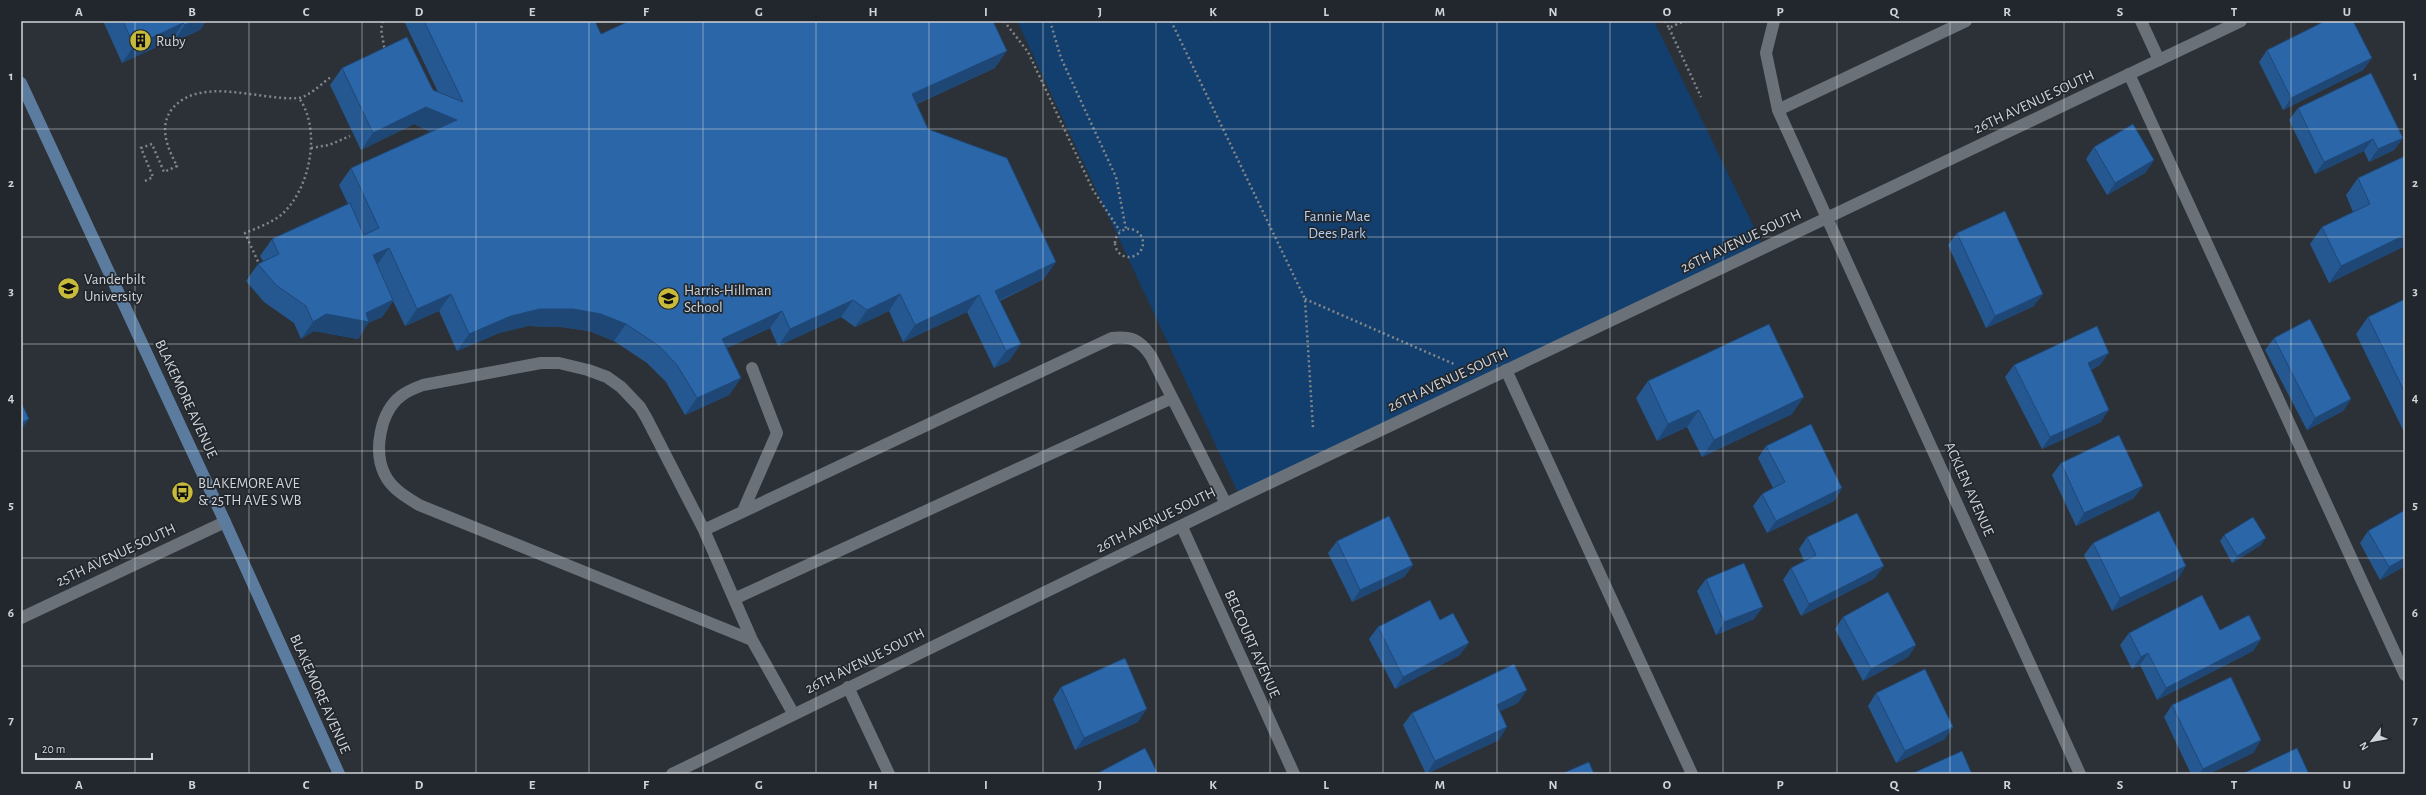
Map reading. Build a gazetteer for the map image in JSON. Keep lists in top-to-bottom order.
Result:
{
  "streets": {
    "main road": ["BLAKEMORE AVENUE"],
    "street": [
      "26TH AVENUE SOUTH",
      "ACKLEN AVENUE",
      "25TH AVENUE SOUTH",
      "BELCOURT AVENUE"
    ]
  },
  "crossings": [
    ["26TH AVENUE SOUTH", "ACKLEN AVENUE"],
    ["26TH AVENUE SOUTH", "BELCOURT AVENUE"],
    ["BLAKEMORE AVENUE", "25TH AVENUE SOUTH"]
  ],
  "parks": ["Fannie Mae Dees Park"],
  "places": {
    "building": ["Ruby"],
    "school or university": ["Vanderbilt University", "Harris-Hillman School"],
    "bus stop": ["BLAKEMORE AVE & 25TH AVE S WB"]
  },
  "scale_bar": "20 m",
  "north": "bottom left",
  "grid": {
    "columns": [
      "A",
      "B",
      "C",
      "D",
      "E",
      "F",
      "G",
      "H",
      "I",
      "J",
      "K",
      "L",
      "M",
      "N",
      "O",
      "P",
      "Q",
      "R",
      "S",
      "T",
      "U"
    ],
    "rows": [
      "1",
      "2",
      "3",
      "4",
      "5",
      "6",
      "7"
    ]
  }
}
